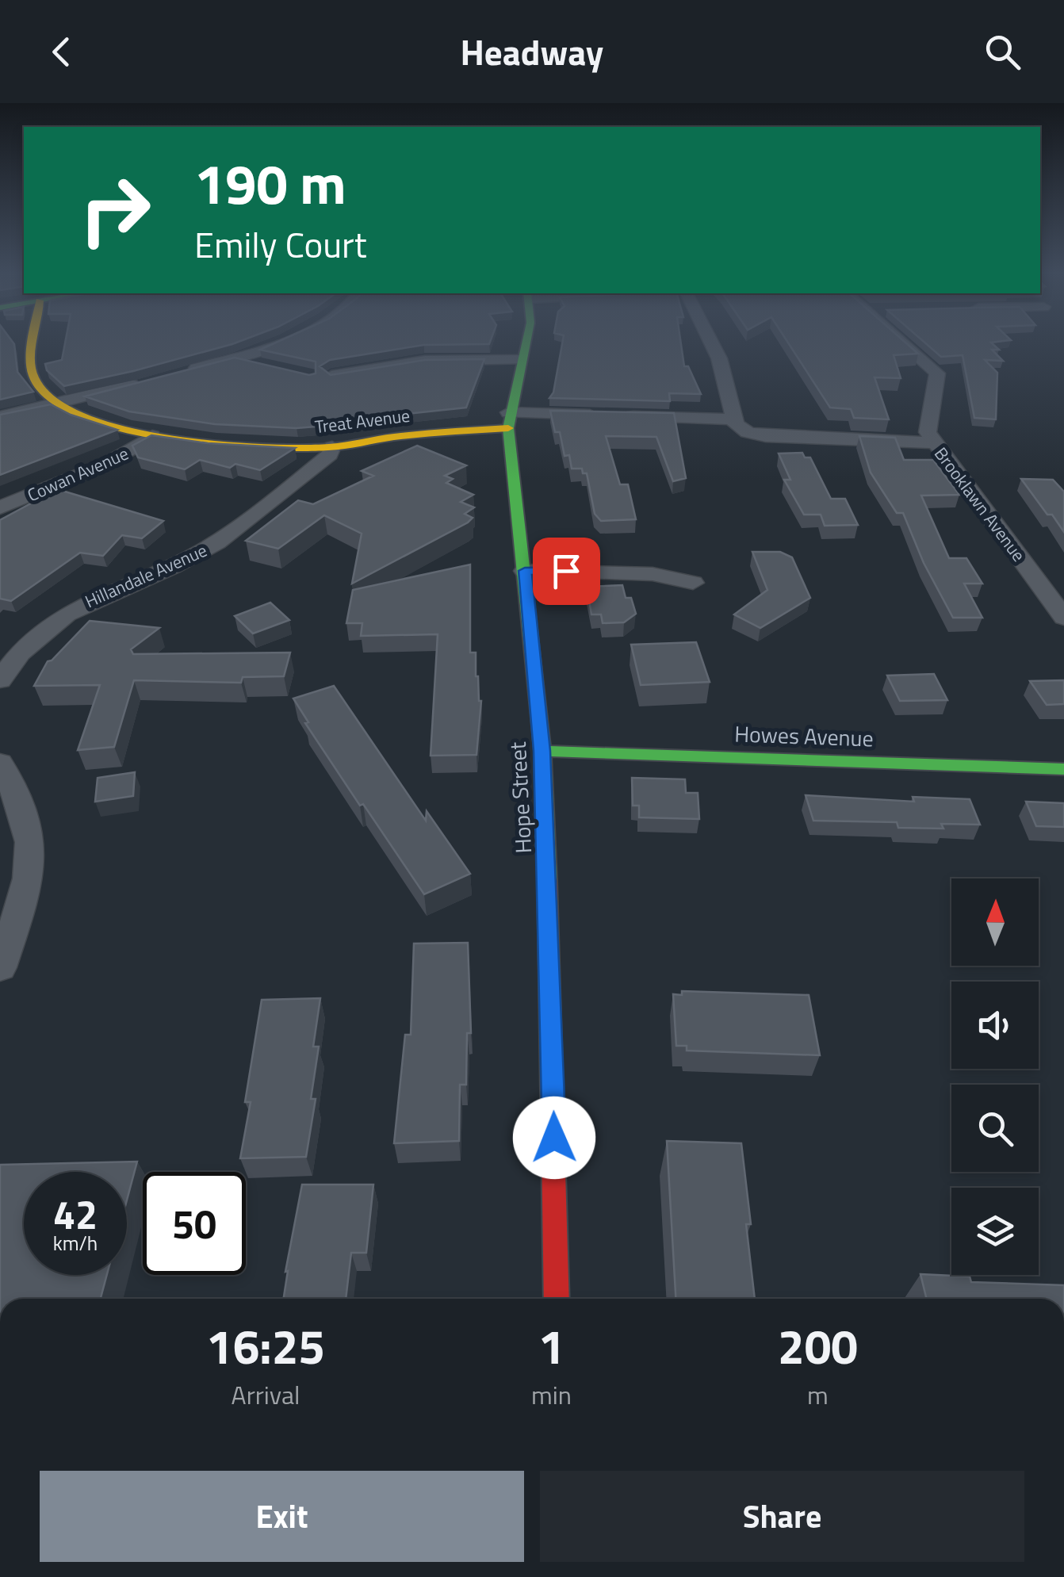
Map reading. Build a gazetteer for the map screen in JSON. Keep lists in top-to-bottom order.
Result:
{
  "streets": {
    "street": [
      "Treat Avenue",
      "Cowan Avenue",
      "Brooklawn Avenue",
      "Hillandale Avenue",
      "Howes Avenue",
      "Hope Street"
    ]
  },
  "crossings": [
    ["Treat Avenue", "Cowan Avenue"],
    ["Treat Avenue", "Hillandale Avenue"],
    ["Treat Avenue", "Hope Street"],
    ["Howes Avenue", "Hope Street"]
  ],
  "north": "top",
  "page": {
    "header": "Headway",
    "turn": ["190 m", "Emily Court"],
    "speed": "42 km/h",
    "limit": "50",
    "eta": [
      "16:25",
      "Arrival",
      "1",
      "min",
      "200",
      "m"
    ],
    "buttons": ["Exit", "Share"]
  }
}
